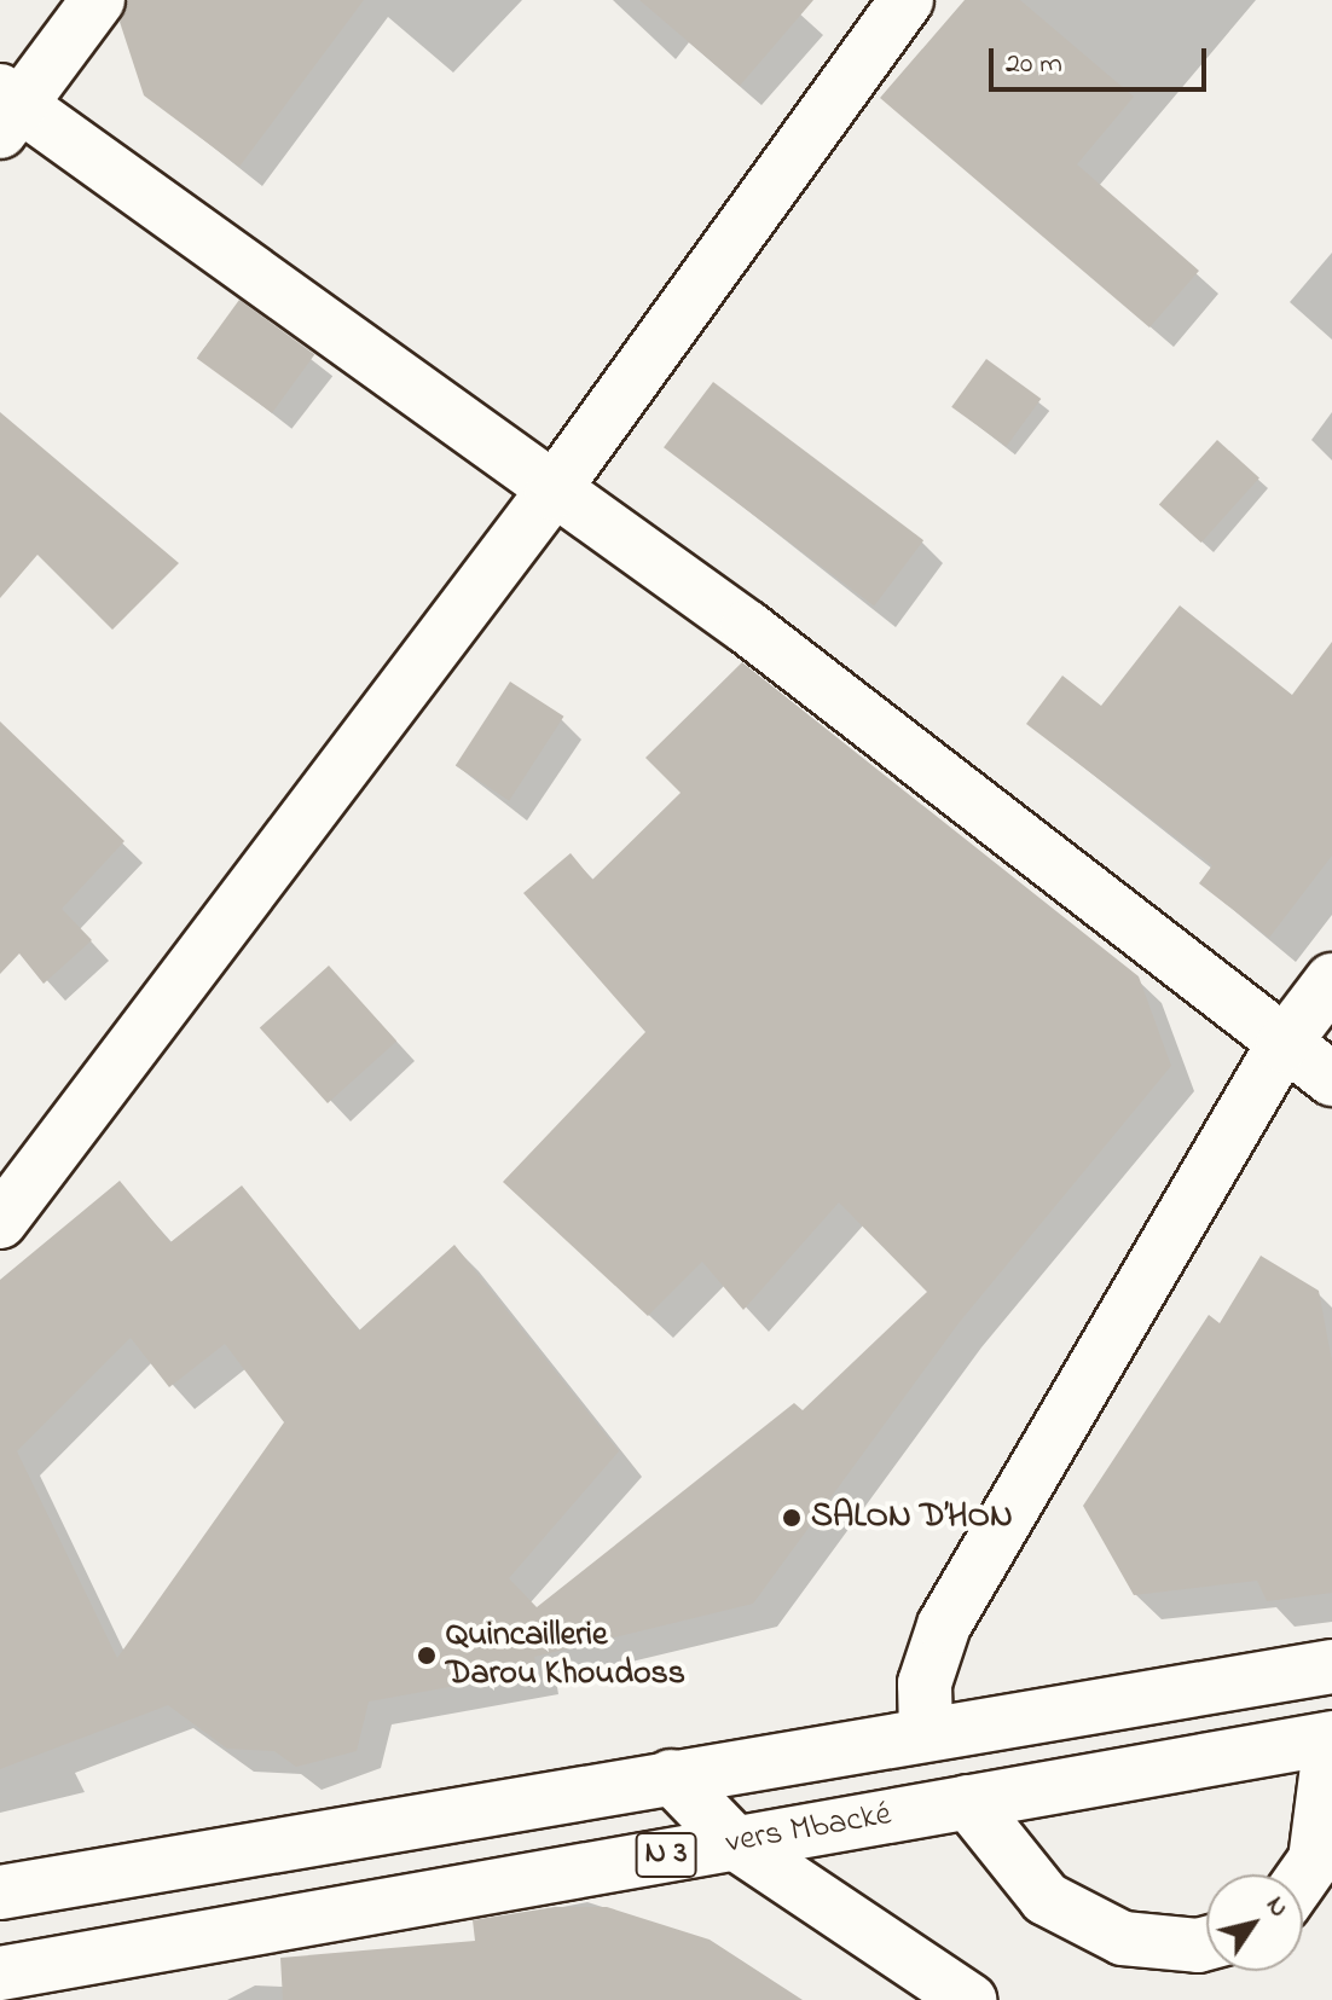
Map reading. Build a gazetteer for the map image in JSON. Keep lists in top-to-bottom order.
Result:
{
  "streets": {
    "street": ["vers Mbacké", "N 3"]
  },
  "places": ["SALON D’HON", "Quincaillerie Darou Khoudoss"],
  "scale_bar": "20 m",
  "north": "top right"
}
